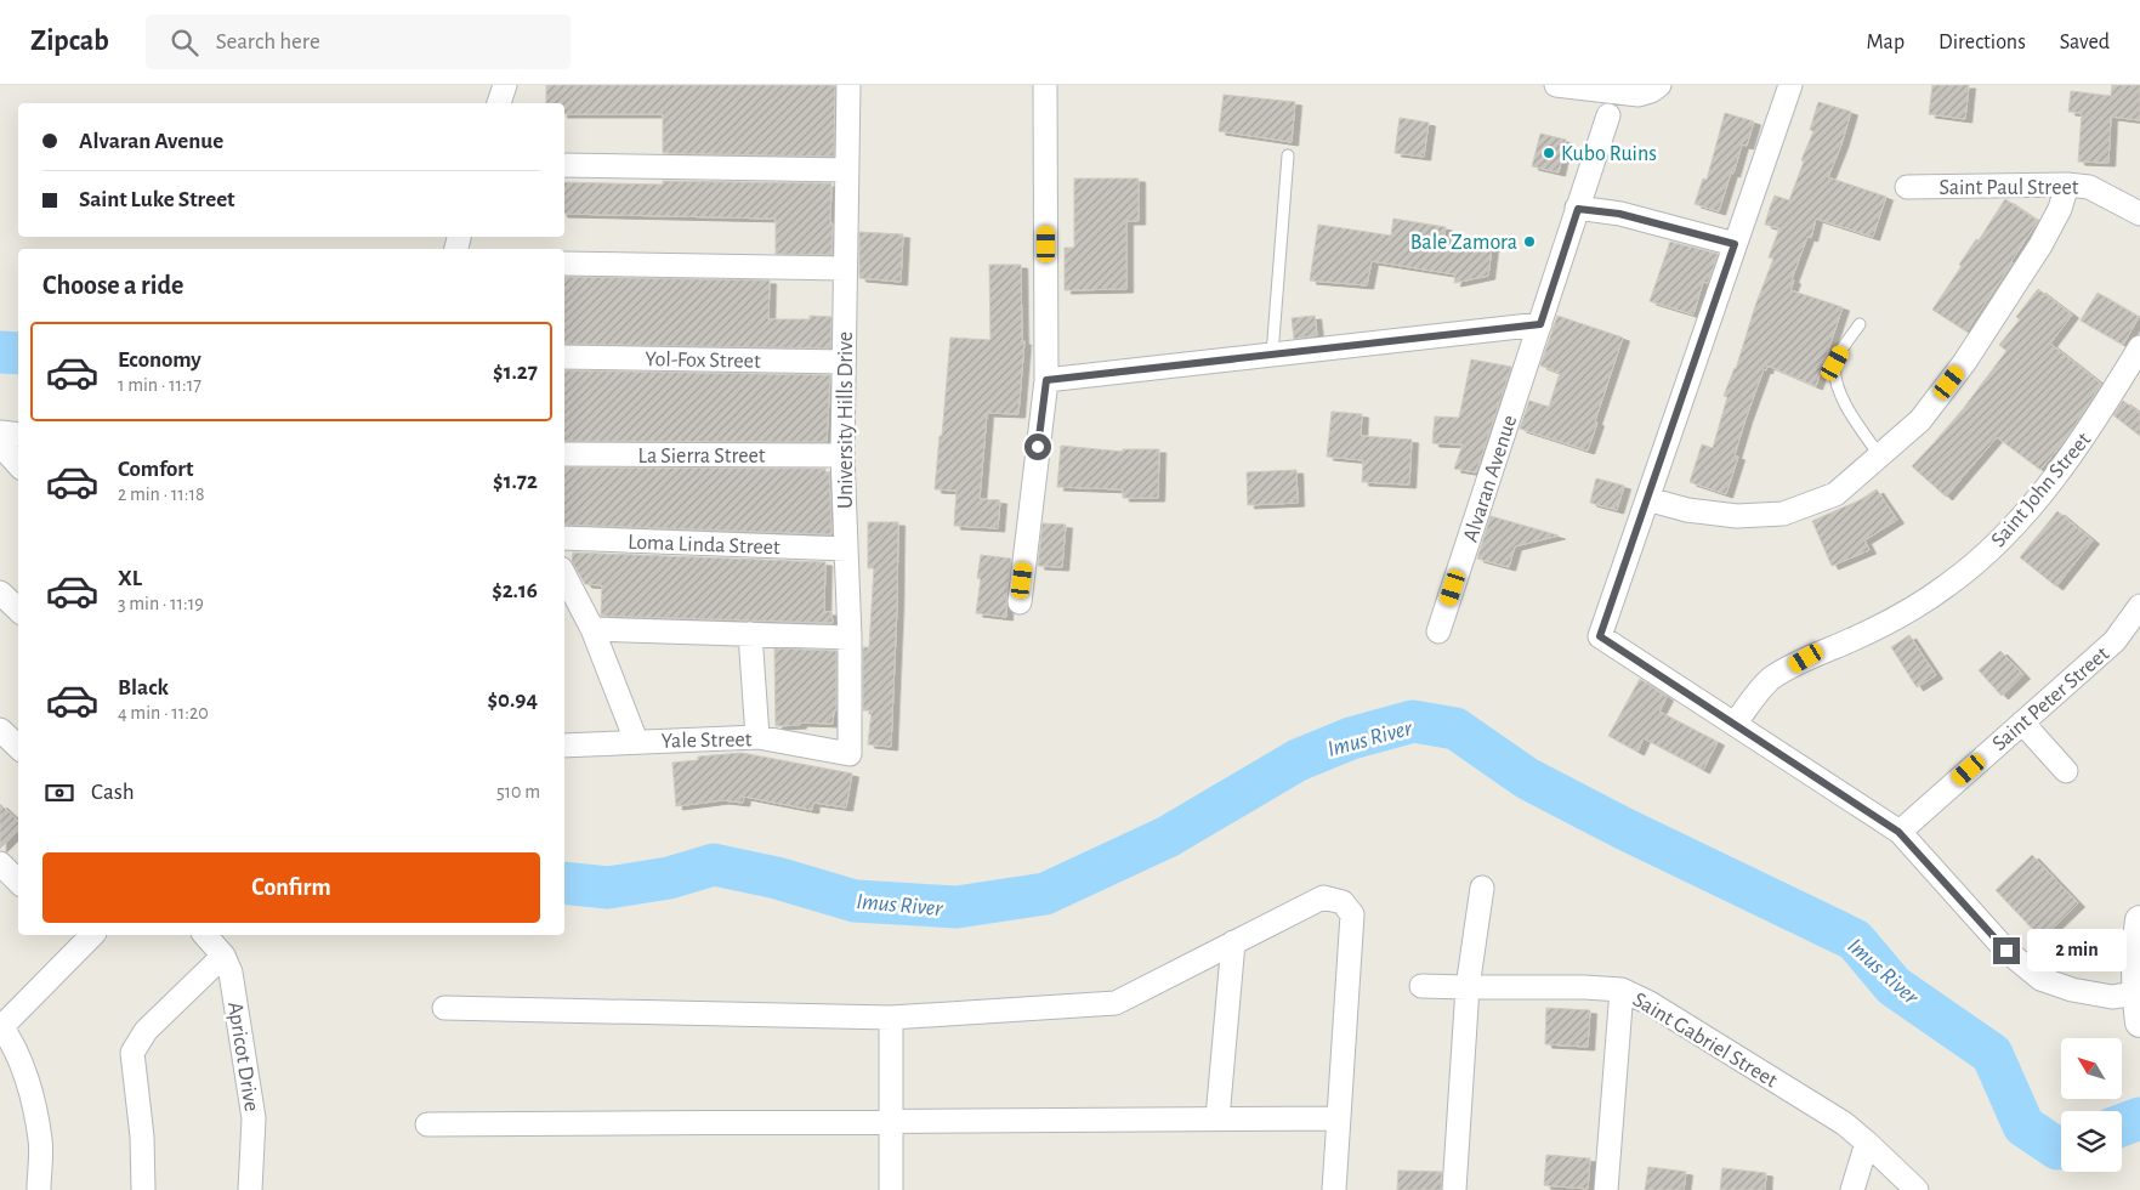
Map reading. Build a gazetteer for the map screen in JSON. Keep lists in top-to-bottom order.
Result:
{
  "streets": {
    "street": [
      "Saint Paul Street",
      "Yol-Fox Street",
      "University Hills Drive",
      "La Sierra Street",
      "Alvaran Avenue",
      "Saint John Street",
      "Loma Linda Street",
      "Saint Peter Street",
      "Yale Street",
      "Saint Gabriel Street",
      "Apricot Drive"
    ]
  },
  "crossings": [
    ["Yol-Fox Street", "University Hills Drive"],
    ["University Hills Drive", "La Sierra Street"],
    ["University Hills Drive", "Loma Linda Street"],
    ["University Hills Drive", "Yale Street"]
  ],
  "water": ["Imus River"],
  "places": ["Kubo Ruins", "Bale Zamora"],
  "north": "top left",
  "page": {
    "header": "Zipcab",
    "search": "Search here",
    "nav": ["Map", "Directions", "Saved"],
    "banner": ["Alvaran Avenue", "Saint Luke Street"],
    "heading": "Choose a ride",
    "list": [
      {
        "name": "Economy",
        "note": "1 min · 11:17",
        "value": "$1.27"
      },
      {
        "name": "Comfort",
        "note": "2 min · 11:18",
        "value": "$1.72"
      },
      {
        "name": "XL",
        "note": "3 min · 11:19",
        "value": "$2.16"
      },
      {
        "name": "Black",
        "note": "4 min · 11:20",
        "value": "$0.94"
      }
    ],
    "pay": ["Cash", "510 m"],
    "buttons": "Confirm",
    "bubble": "2 min"
  }
}
